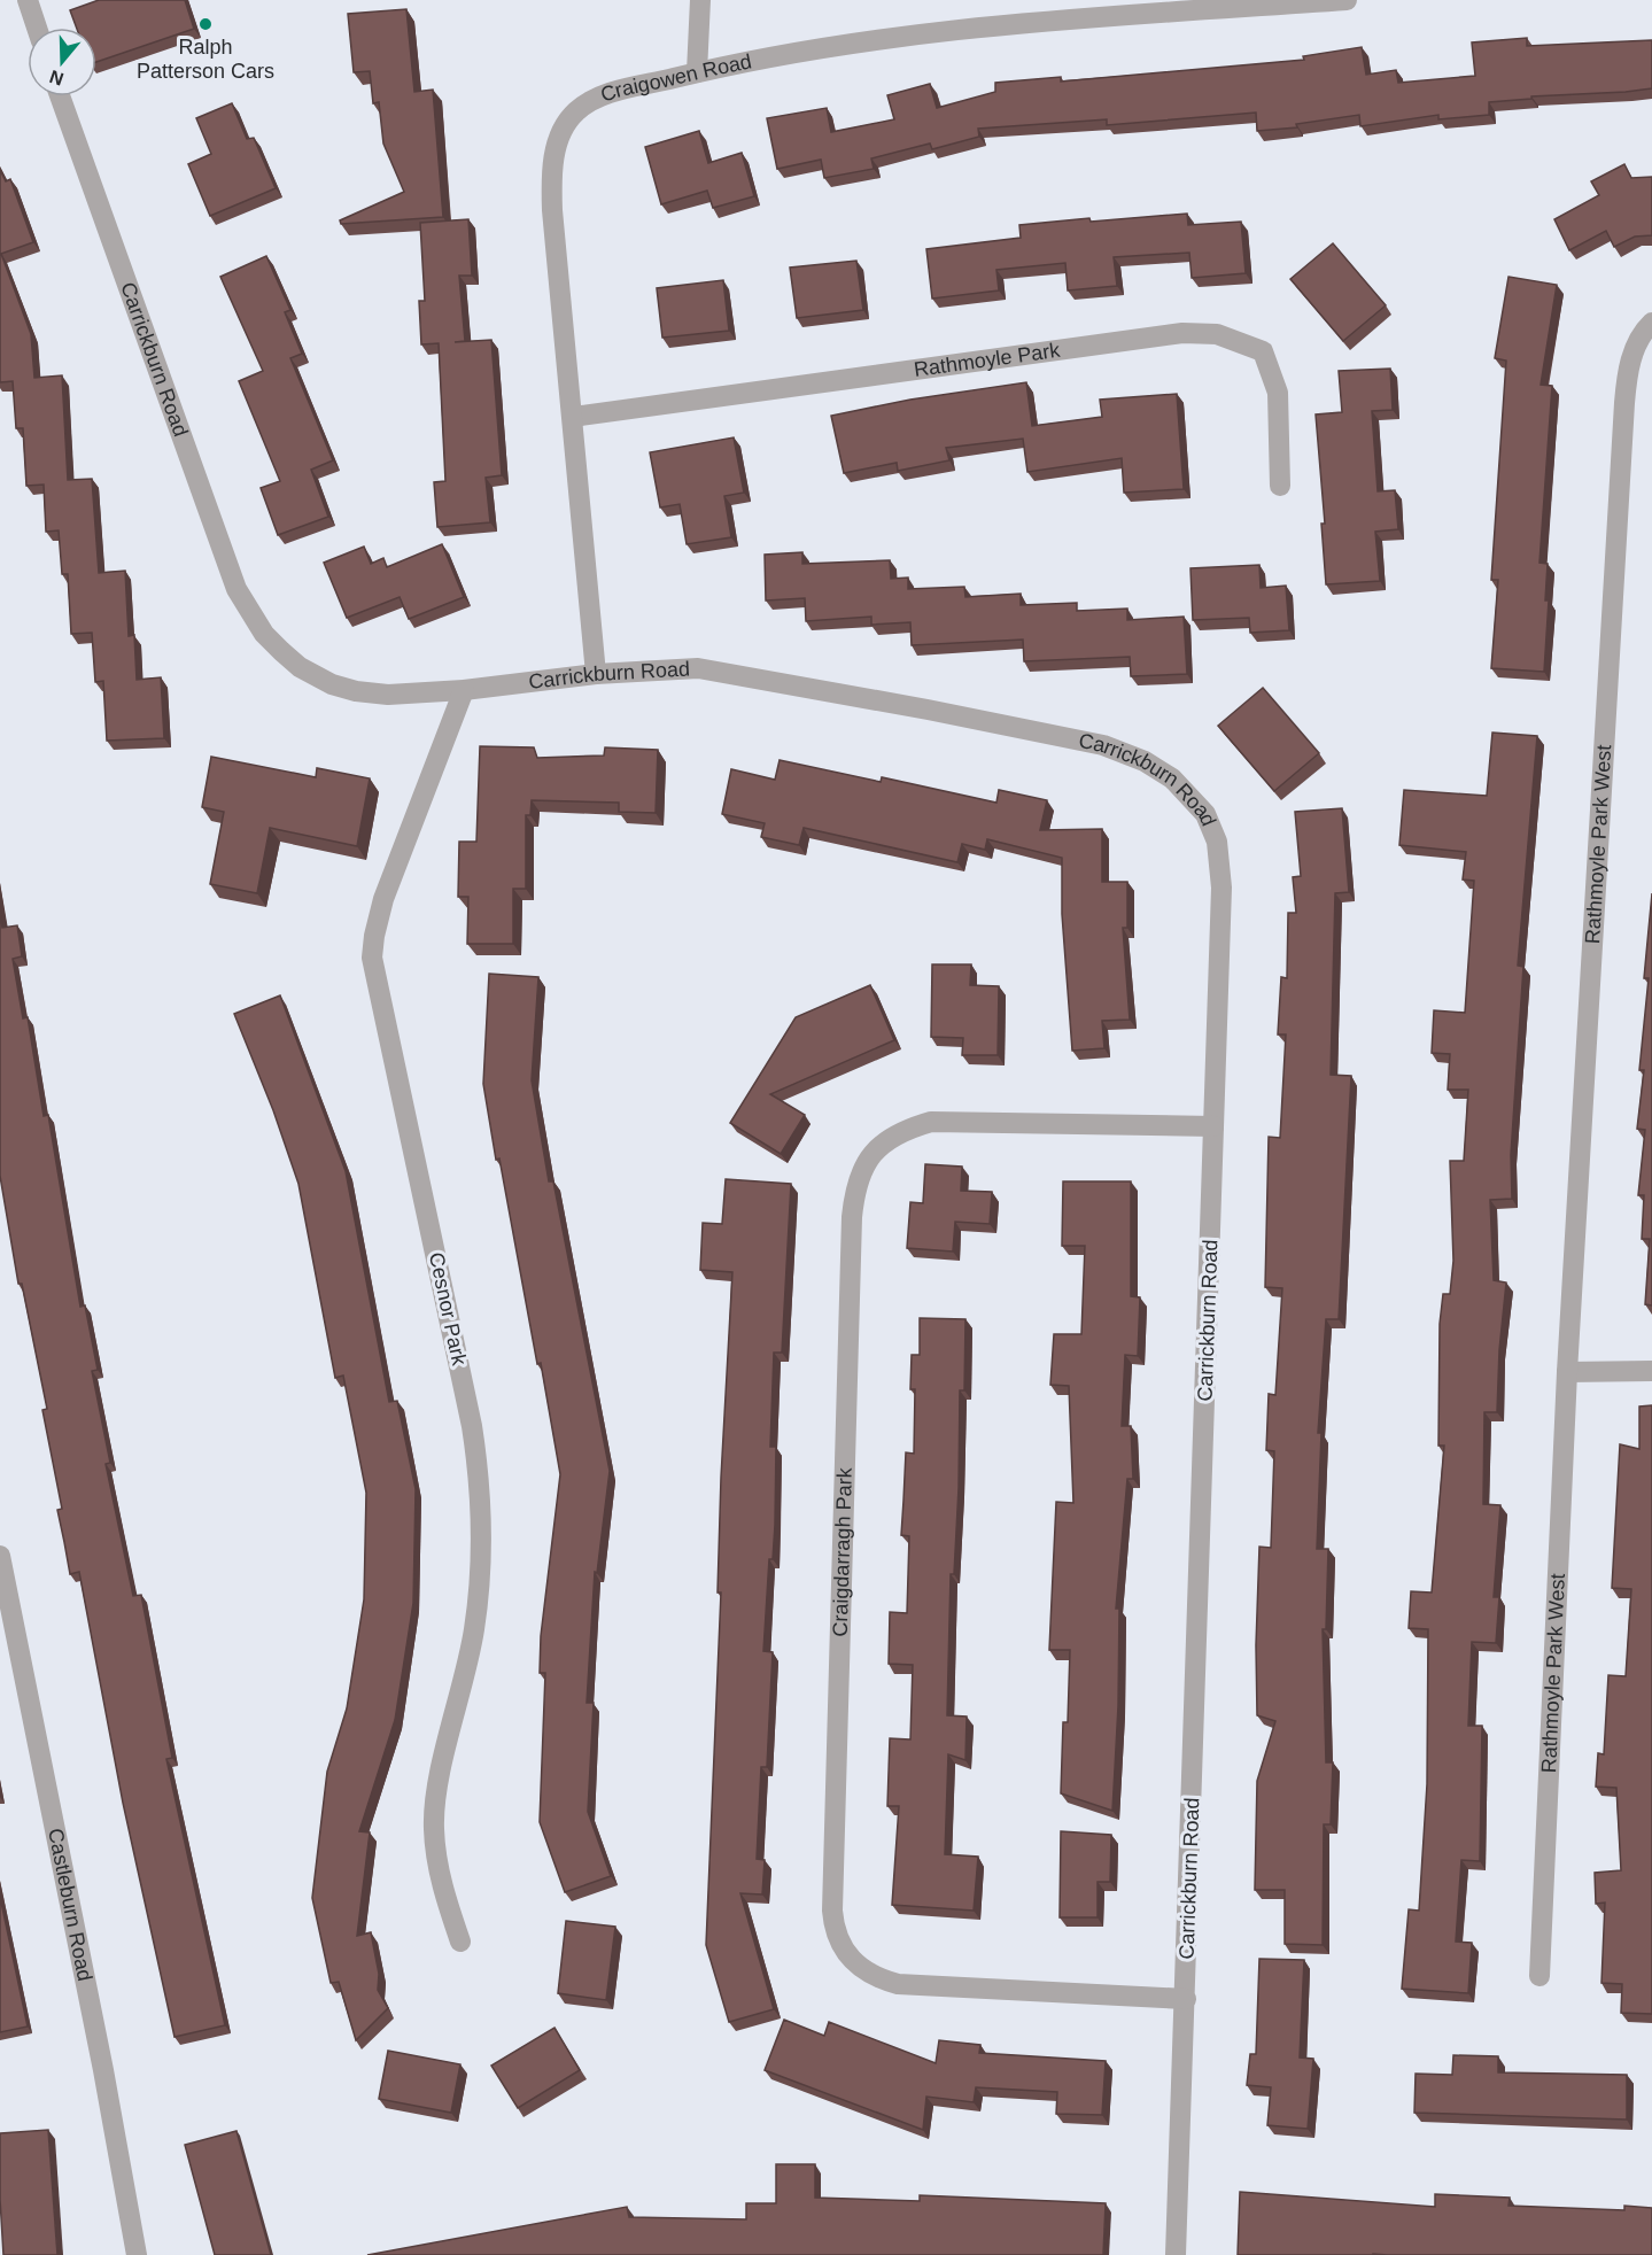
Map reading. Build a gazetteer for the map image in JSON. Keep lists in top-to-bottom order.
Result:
{
  "streets": {
    "street": [
      "Craigowen Road",
      "Carrickburn Road",
      "Rathmoyle Park",
      "Rathmoyle Park West",
      "Cesnor Park",
      "Craigdarragh Park",
      "Castleburn Road"
    ]
  },
  "crossings": [
    ["Craigowen Road", "Carrickburn Road"],
    ["Craigowen Road", "Rathmoyle Park"],
    ["Carrickburn Road", "Cesnor Park"],
    ["Carrickburn Road", "Craigdarragh Park"]
  ],
  "places": ["Ralph Patterson Cars"],
  "north": "bottom"
}
